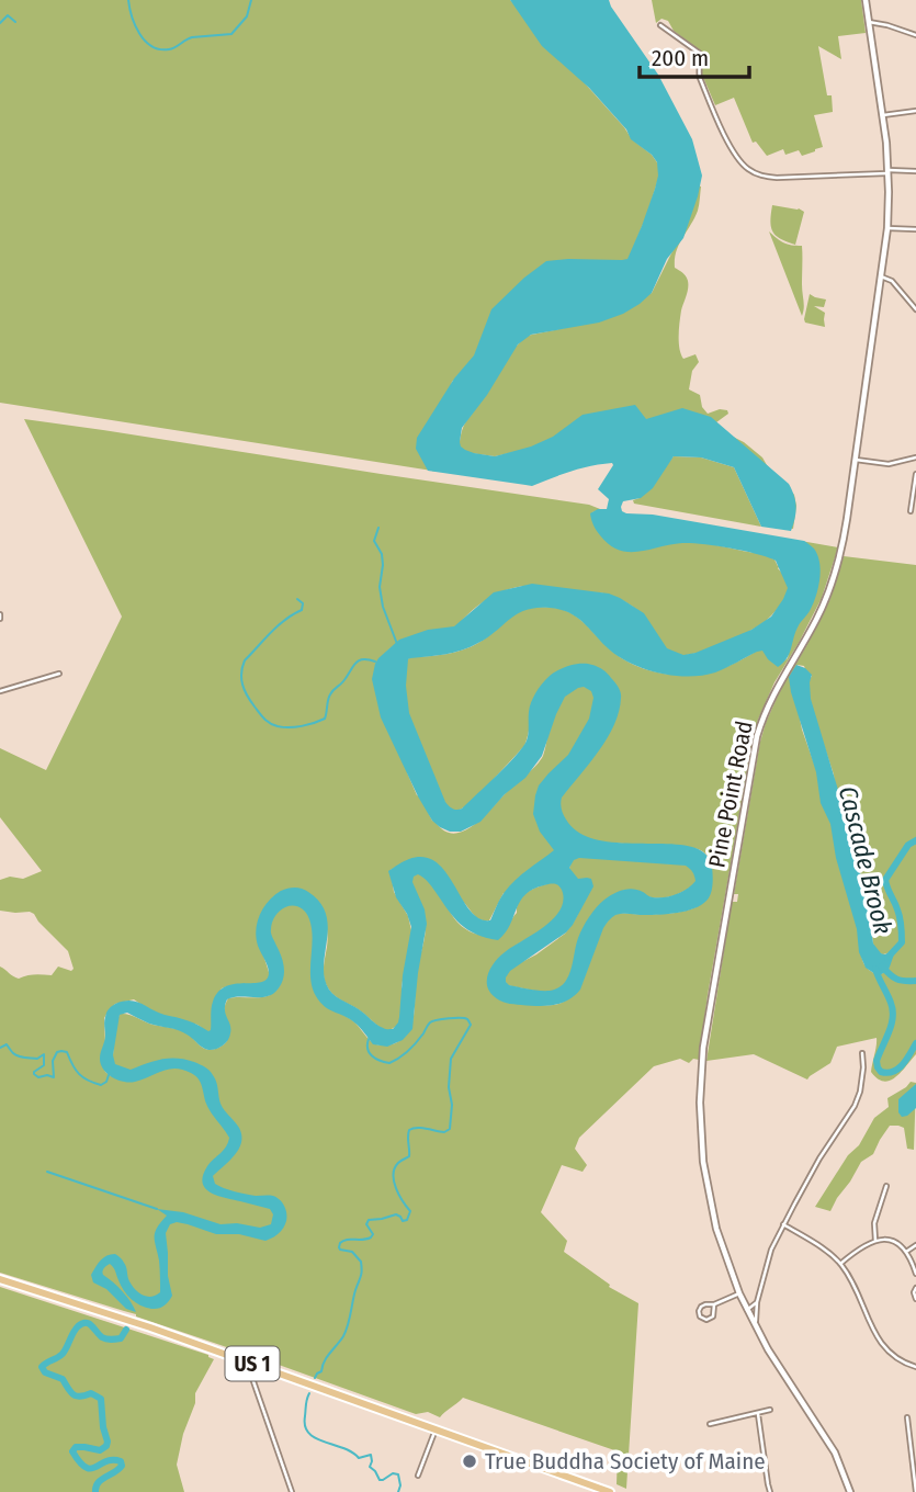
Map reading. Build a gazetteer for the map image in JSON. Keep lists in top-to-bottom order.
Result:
{
  "streets": {
    "main road": ["Pine Point Road", "US 1"]
  },
  "water": ["Cascade Brook"],
  "places": ["True Buddha Society of Maine"],
  "scale_bar": "200 m"
}
